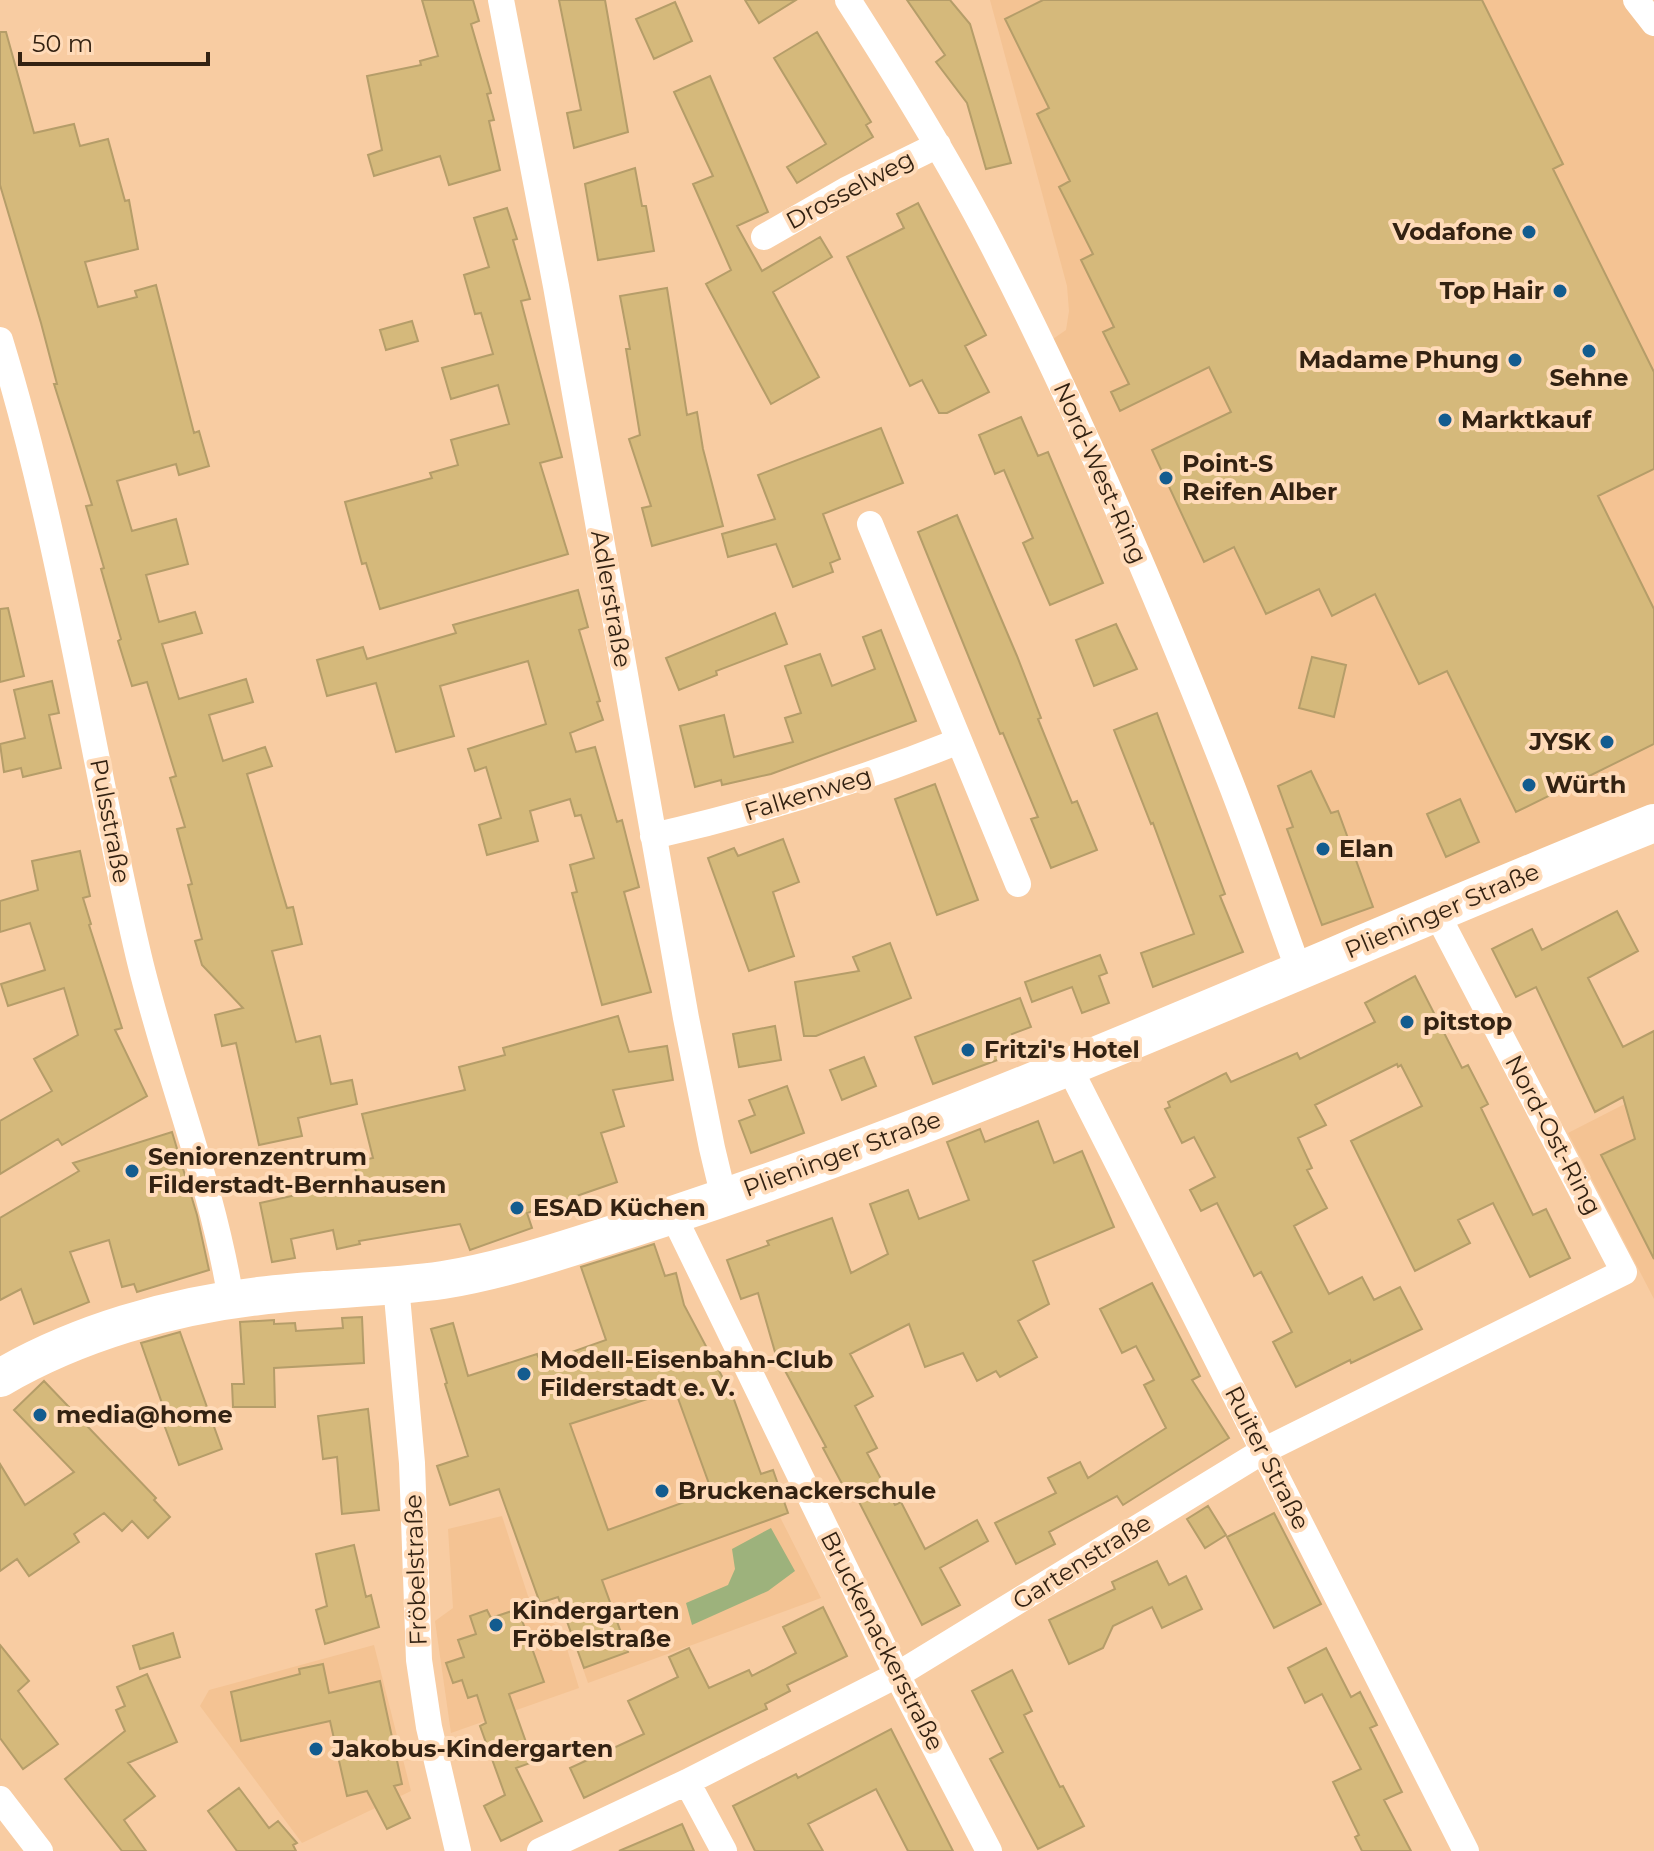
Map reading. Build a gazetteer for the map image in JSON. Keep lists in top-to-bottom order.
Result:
{
  "streets": {
    "main road": ["Plieninger Straße"],
    "street": [
      "Drosselweg",
      "Nord-West-Ring",
      "Adlerstraße",
      "Falkenweg",
      "Pulsstraße",
      "Nord-Ost-Ring",
      "Ruiter Straße",
      "Gartenstraße",
      "Fröbelstraße",
      "Bruckenackerstraße"
    ]
  },
  "crossings": [
    ["Drosselweg", "Nord-West-Ring"],
    ["Nord-West-Ring", "Plieninger Straße"],
    ["Adlerstraße", "Falkenweg"],
    ["Adlerstraße", "Plieninger Straße"],
    ["Pulsstraße", "Plieninger Straße"],
    ["Plieninger Straße", "Nord-Ost-Ring"],
    ["Plieninger Straße", "Ruiter Straße"],
    ["Plieninger Straße", "Fröbelstraße"],
    ["Plieninger Straße", "Bruckenackerstraße"],
    ["Nord-Ost-Ring", "Gartenstraße"],
    ["Ruiter Straße", "Gartenstraße"],
    ["Gartenstraße", "Bruckenackerstraße"]
  ],
  "places": [
    "Vodafone",
    "Top Hair",
    "Sehne",
    "Madame Phung",
    "Marktkauf",
    "Point-S Reifen Alber",
    "JYSK",
    "Würth",
    "Elan",
    "pitstop",
    "Fritzi's Hotel",
    "Seniorenzentrum Filderstadt-Bernhausen",
    "ESAD Küchen",
    "Modell-Eisenbahn-Club Filderstadt e. V.",
    "media@home",
    "Bruckenackerschule",
    "Kindergarten Fröbelstraße",
    "Jakobus-Kindergarten"
  ],
  "scale_bar": "50 m"
}
